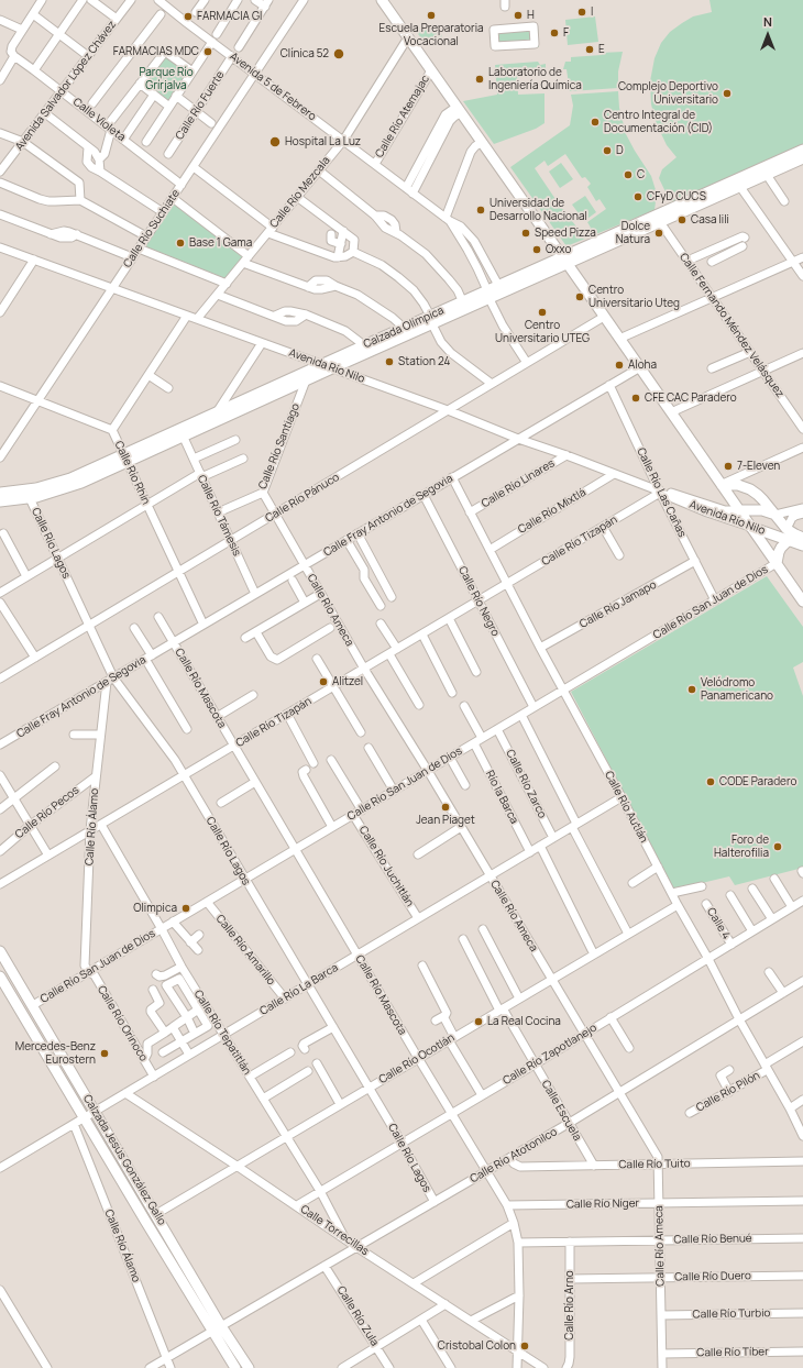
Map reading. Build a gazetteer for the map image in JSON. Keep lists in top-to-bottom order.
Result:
{
  "streets": {
    "main road": ["Calzada Olímpica", "Avenida Río Nilo", "Calzada Jesús González Gallo"],
    "street": [
      "Avenida Salvador López Chávez",
      "Avenida 5 de Febrero",
      "Calle Río Fuerte",
      "Calle Río Atemajac",
      "Calle Violeta",
      "Calle Río Mezcala",
      "Calle Río Suchiate",
      "Calle Fernando Méndez Velásquez",
      "Calle Río Santiago",
      "Calle Río Rhin",
      "Calle Río Linares",
      "Calle Río Las Cañas",
      "Calle Río Pánuco",
      "Calle Río Mixtlá",
      "Calle Río Támesis",
      "Calle Fray Antonio de Segovia",
      "Calle Río Tizapán",
      "Calle Río Lagos",
      "Calle Río Negro",
      "Calle Río San Juan de Dios",
      "Calle Río Jamapo",
      "Calle Río Ameca",
      "Calle Río Mascota",
      "Calle Río Zarco",
      "Río la Barca",
      "Calle Río Autlán",
      "Calle Río Pecos",
      "Calle Río Álamo",
      "Calle Río Juchitlán",
      "Calle 4",
      "Calle Río Amarillo",
      "Calle Río La Barca",
      "Calle Río Orinoco",
      "Calle Río Tepatitlán",
      "Calle Río Zapotlanejo",
      "Calle Río Ocotlán",
      "Calle Río Pilón",
      "Calle Escuela",
      "Calle Río Atotonilco",
      "Calle Río Tuito",
      "Calle Río Níger",
      "Calle Torrecillas",
      "Calle Río Benué",
      "Calle Río Duero",
      "Calle Río Arno",
      "Calle Río Turbio",
      "Calle Río Zula",
      "Calle Río Tíber"
    ]
  },
  "crossings": [
    ["Avenida Salvador López Chávez", "Calle Violeta"],
    ["Avenida 5 de Febrero", "Calle Río Fuerte"],
    ["Avenida 5 de Febrero", "Calle Río Atemajac"],
    ["Avenida 5 de Febrero", "Calle Río Mezcala"],
    ["Avenida 5 de Febrero", "Calle Río Suchiate"],
    ["Avenida 5 de Febrero", "Calzada Olímpica"],
    ["Avenida 5 de Febrero", "Calle Río Pánuco"],
    ["Calle Violeta", "Calle Río Suchiate"],
    ["Calle Río Mezcala", "Avenida Río Nilo"],
    ["Calle Río Suchiate", "Avenida Río Nilo"],
    ["Calle Río Suchiate", "Calle Río Rhin"],
    ["Calle Fernando Méndez Velásquez", "Calzada Olímpica"],
    ["Calzada Olímpica", "Avenida Río Nilo"],
    ["Calzada Olímpica", "Calle Río Santiago"],
    ["Calzada Olímpica", "Calle Río Rhin"],
    ["Calzada Olímpica", "Calle Río Támesis"],
    ["Calzada Olímpica", "Calle Río Lagos"],
    ["Avenida Río Nilo", "Calle Río Linares"],
    ["Avenida Río Nilo", "Calle Río Las Cañas"],
    ["Avenida Río Nilo", "Calle Río Pánuco"],
    ["Avenida Río Nilo", "Calle Río Mixtlá"],
    ["Avenida Río Nilo", "Calle Fray Antonio de Segovia"],
    ["Avenida Río Nilo", "Calle Río Tizapán"],
    ["Calle Río Santiago", "Calle Río Támesis"],
    ["Calle Río Santiago", "Calle Río Ameca"],
    ["Calle Río Rhin", "Calle Río Pánuco"],
    ["Calle Río Rhin", "Calle Fray Antonio de Segovia"],
    ["Calle Río Linares", "Calle Río Autlán"],
    ["Calle Río Las Cañas", "Calle Fray Antonio de Segovia"],
    ["Calle Río Las Cañas", "Calle Río Tizapán"],
    ["Calle Río Las Cañas", "Calle Río San Juan de Dios"],
    ["Calle Río Las Cañas", "Calle Río Jamapo"],
    ["Calle Río Pánuco", "Calle Río Támesis"],
    ["Calle Río Pánuco", "Calle Río Lagos"],
    ["Calle Río Pánuco", "Calle Río Ameca"],
    ["Calle Río Mixtlá", "Calle Río Autlán"],
    ["Calle Río Támesis", "Calle Fray Antonio de Segovia"],
    ["Calle Fray Antonio de Segovia", "Calle Río Lagos"],
    ["Calle Fray Antonio de Segovia", "Calle Río Negro"],
    ["Calle Fray Antonio de Segovia", "Calle Río Ameca"],
    ["Calle Fray Antonio de Segovia", "Calle Río Mascota"],
    ["Calle Fray Antonio de Segovia", "Calle Río Autlán"],
    ["Calle Fray Antonio de Segovia", "Calle Río Álamo"],
    ["Calle Río Tizapán", "Calle Río Lagos"],
    ["Calle Río Tizapán", "Calle Río Negro"],
    ["Calle Río Tizapán", "Calle Río Ameca"],
    ["Calle Río Tizapán", "Calle Río Mascota"],
    ["Calle Río Tizapán", "Calle Río Autlán"],
    ["Calle Río Tizapán", "Calle Río Álamo"],
    ["Calle Río Tizapán", "Calle Río Tepatitlán"],
    ["Calle Río Lagos", "Calle Río San Juan de Dios"],
    ["Calle Río Lagos", "Calle Río Álamo"],
    ["Calle Río Lagos", "Calle Río La Barca"],
    ["Calle Río Lagos", "Calle Río Zapotlanejo"],
    ["Calle Río Lagos", "Calle Río Ocotlán"],
    ["Calle Río Lagos", "Calle Río Atotonilco"],
    ["Calle Río Negro", "Calle Río San Juan de Dios"],
    ["Calle Río San Juan de Dios", "Calle Río Ameca"],
    ["Calle Río San Juan de Dios", "Calle Río Mascota"],
    ["Calle Río San Juan de Dios", "Calle Río Zarco"],
    ["Calle Río San Juan de Dios", "Río la Barca"],
    ["Calle Río San Juan de Dios", "Calle Río Autlán"],
    ["Calle Río San Juan de Dios", "Calle Río Álamo"],
    ["Calle Río San Juan de Dios", "Calle Río Juchitlán"],
    ["Calle Río San Juan de Dios", "Calle Río Amarillo"],
    ["Calle Río San Juan de Dios", "Calle Río Orinoco"],
    ["Calle Río San Juan de Dios", "Calle Río Tepatitlán"],
    ["Calle Río San Juan de Dios", "Calzada Jesús González Gallo"],
    ["Calle Río Jamapo", "Calle Río Autlán"],
    ["Calle Río Ameca", "Calle Río La Barca"],
    ["Calle Río Ameca", "Calle Río Zapotlanejo"],
    ["Calle Río Ameca", "Calle Río Ocotlán"],
    ["Calle Río Ameca", "Calle Río Atotonilco"],
    ["Calle Río Ameca", "Calle Río Tuito"],
    ["Calle Río Ameca", "Calle Río Níger"],
    ["Calle Río Ameca", "Calle Río Benué"],
    ["Calle Río Ameca", "Calle Río Duero"],
    ["Calle Río Ameca", "Calle Río Turbio"],
    ["Calle Río Ameca", "Calle Río Tíber"],
    ["Calle Río Mascota", "Calle Río La Barca"],
    ["Calle Río Mascota", "Calle Río Zapotlanejo"],
    ["Calle Río Mascota", "Calle Río Ocotlán"],
    ["Calle Río Mascota", "Calle Río Atotonilco"],
    ["Calle Río Mascota", "Calle Río Níger"],
    ["Calle Río Mascota", "Calle Torrecillas"],
    ["Calle Río Mascota", "Calle Río Benué"],
    ["Calle Río Zarco", "Calle Río La Barca"],
    ["Río la Barca", "Calle Río La Barca"],
    ["Calle Río Autlán", "Calle Río La Barca"],
    ["Calle Río Autlán", "Calle Río Zapotlanejo"],
    ["Calle Río Autlán", "Calle Río Ocotlán"],
    ["Calle Río Autlán", "Calle Río Pilón"],
    ["Calle Río Autlán", "Calle Río Atotonilco"],
    ["Calle Río Pecos", "Calle Río Álamo"],
    ["Calle Río Álamo", "Calle Río La Barca"],
    ["Calle Río Álamo", "Calle Río Orinoco"],
    ["Calle Río Álamo", "Calle Río Atotonilco"],
    ["Calle Río Juchitlán", "Calle Río La Barca"],
    ["Calle 4", "Calle Río Zapotlanejo"],
    ["Calle Río Amarillo", "Calle Río La Barca"],
    ["Calle Río La Barca", "Calle Río Orinoco"],
    ["Calle Río La Barca", "Calle Río Tepatitlán"],
    ["Calle Río La Barca", "Calzada Jesús González Gallo"],
    ["Calle Río La Barca", "Calle Torrecillas"],
    ["Calle Río Tepatitlán", "Calle Río Zapotlanejo"],
    ["Calle Río Tepatitlán", "Calle Río Ocotlán"],
    ["Calle Río Tepatitlán", "Calle Torrecillas"],
    ["Calle Río Zapotlanejo", "Calle Escuela"],
    ["Calle Río Zapotlanejo", "Calle Torrecillas"],
    ["Calle Río Ocotlán", "Calle Escuela"],
    ["Calle Río Ocotlán", "Calzada Jesús González Gallo"],
    ["Calle Río Ocotlán", "Calle Torrecillas"],
    ["Calle Escuela", "Calle Río Atotonilco"],
    ["Calle Escuela", "Calle Río Tuito"],
    ["Calle Río Atotonilco", "Calzada Jesús González Gallo"],
    ["Calle Río Atotonilco", "Calle Río Tuito"],
    ["Calle Río Atotonilco", "Calle Torrecillas"],
    ["Calle Río Atotonilco", "Calle Río Zula"],
    ["Calle Río Benué", "Calle Río Arno"],
    ["Calle Río Duero", "Calle Río Arno"]
  ],
  "parks": ["Parque Río Grírjalva"],
  "places": [
    "I",
    "Escuela Preparatoria Vocacional",
    "H",
    "FARMACIA GI",
    "F",
    "E",
    "FARMACIAS MDC",
    "Clínica 52",
    "Laboratorio de Ingeniería Química",
    "Complejo Deportivo Universitario",
    "Centro Integral de Documentación (CID)",
    "Hospital La Luz",
    "D",
    "C",
    "CFyD CUCS",
    "Universidad de Desarrollo Nacional",
    "Casa lili",
    "Speed Pizza",
    "Dolce Natura",
    "Base 1 Gama",
    "Oxxo",
    "Centro Universitario Uteg",
    "Centro Universitario UTEG",
    "Station 24",
    "Aloha",
    "CFE CAC Paradero",
    "7-Eleven",
    "Alitzel",
    "Velódromo Panamericano",
    "CODE Paradero",
    "Jean Piaget",
    "Foro de Halterofilia",
    "Olimpica",
    "La Real Cocina",
    "Mercedes-Benz Eurostern",
    "Cristobal Colon"
  ],
  "north": "top"
}
